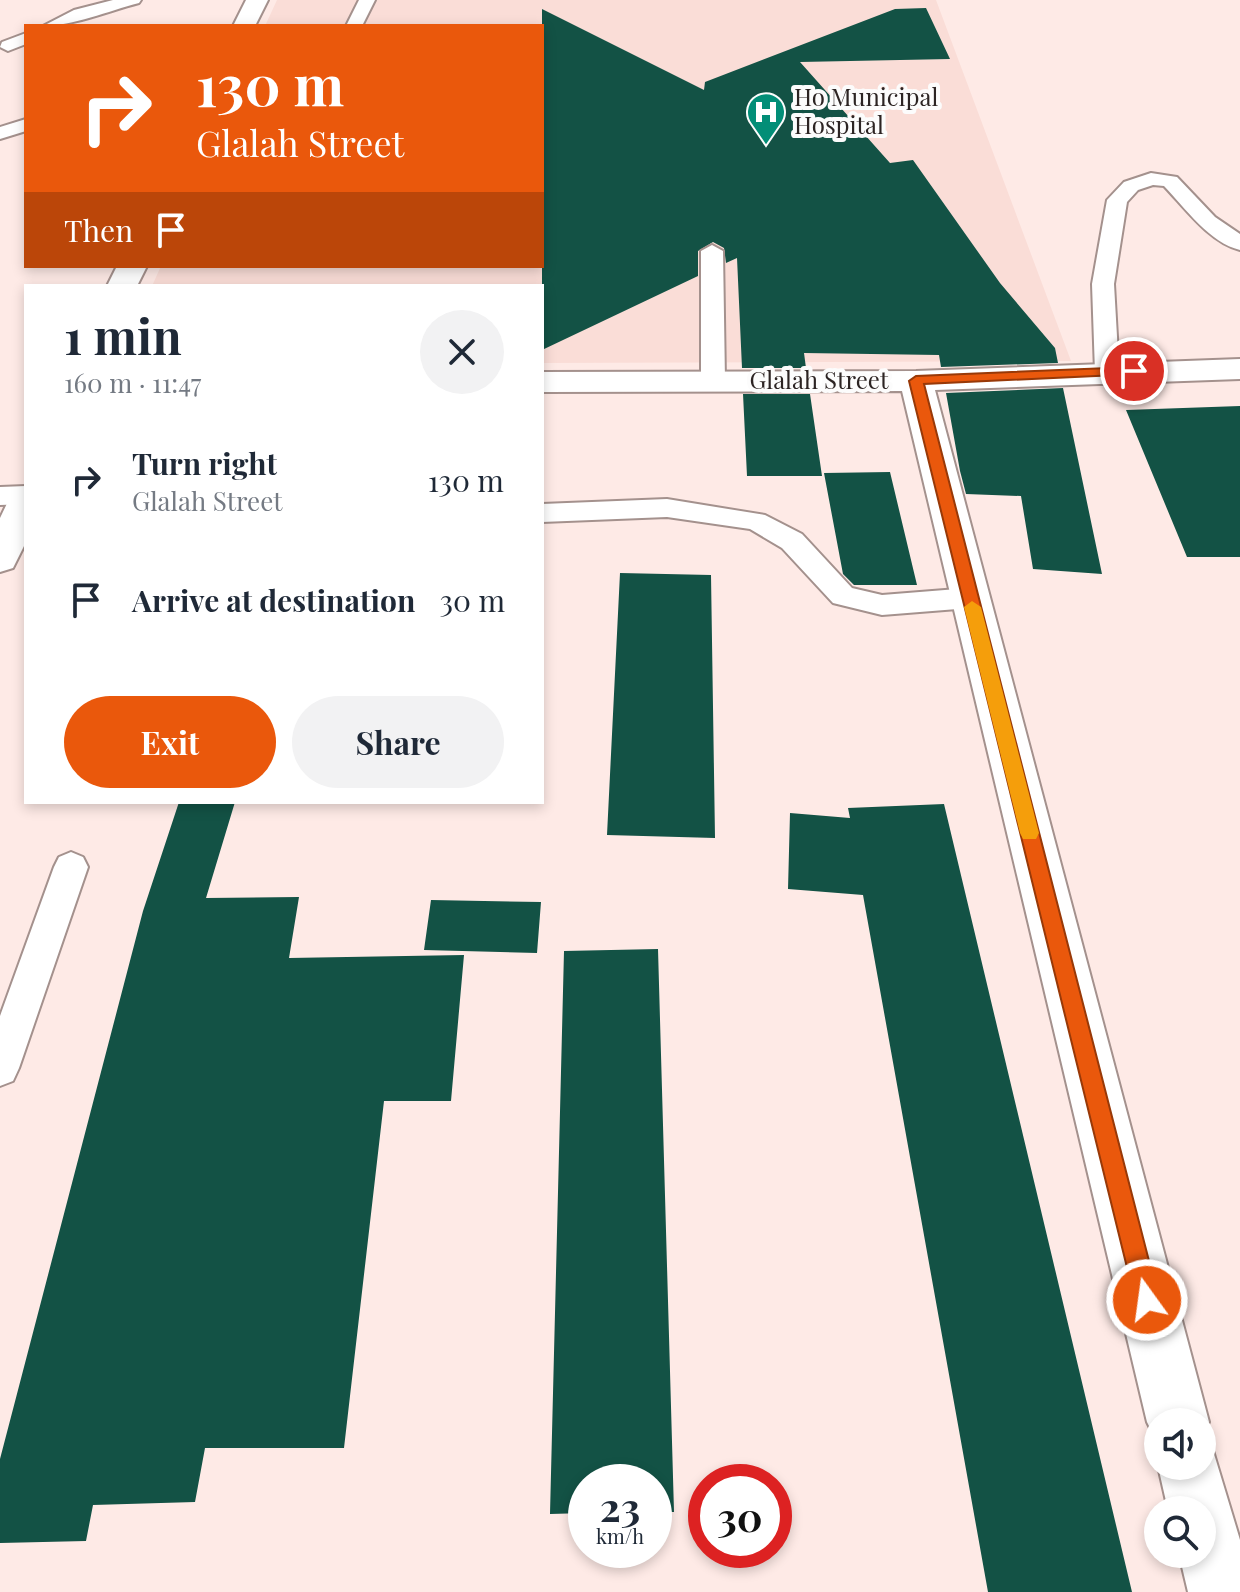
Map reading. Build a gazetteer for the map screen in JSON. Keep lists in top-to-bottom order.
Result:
{
  "streets": {
    "street": ["Glalah Street"]
  },
  "places": {
    "hospital": ["Ho Municipal Hospital"]
  },
  "page": {
    "turn": ["130 m", "Glalah Street"],
    "then": "Then",
    "heading": ["1 min", "160 m · 11:47"],
    "list": [
      {
        "name": "Turn right",
        "note": "Glalah Street",
        "value": "130 m"
      },
      {
        "name": "Arrive at destination",
        "value": "30 m"
      }
    ],
    "buttons": ["Exit", "Share"],
    "speed": "23 km/h",
    "limit": "30"
  }
}
